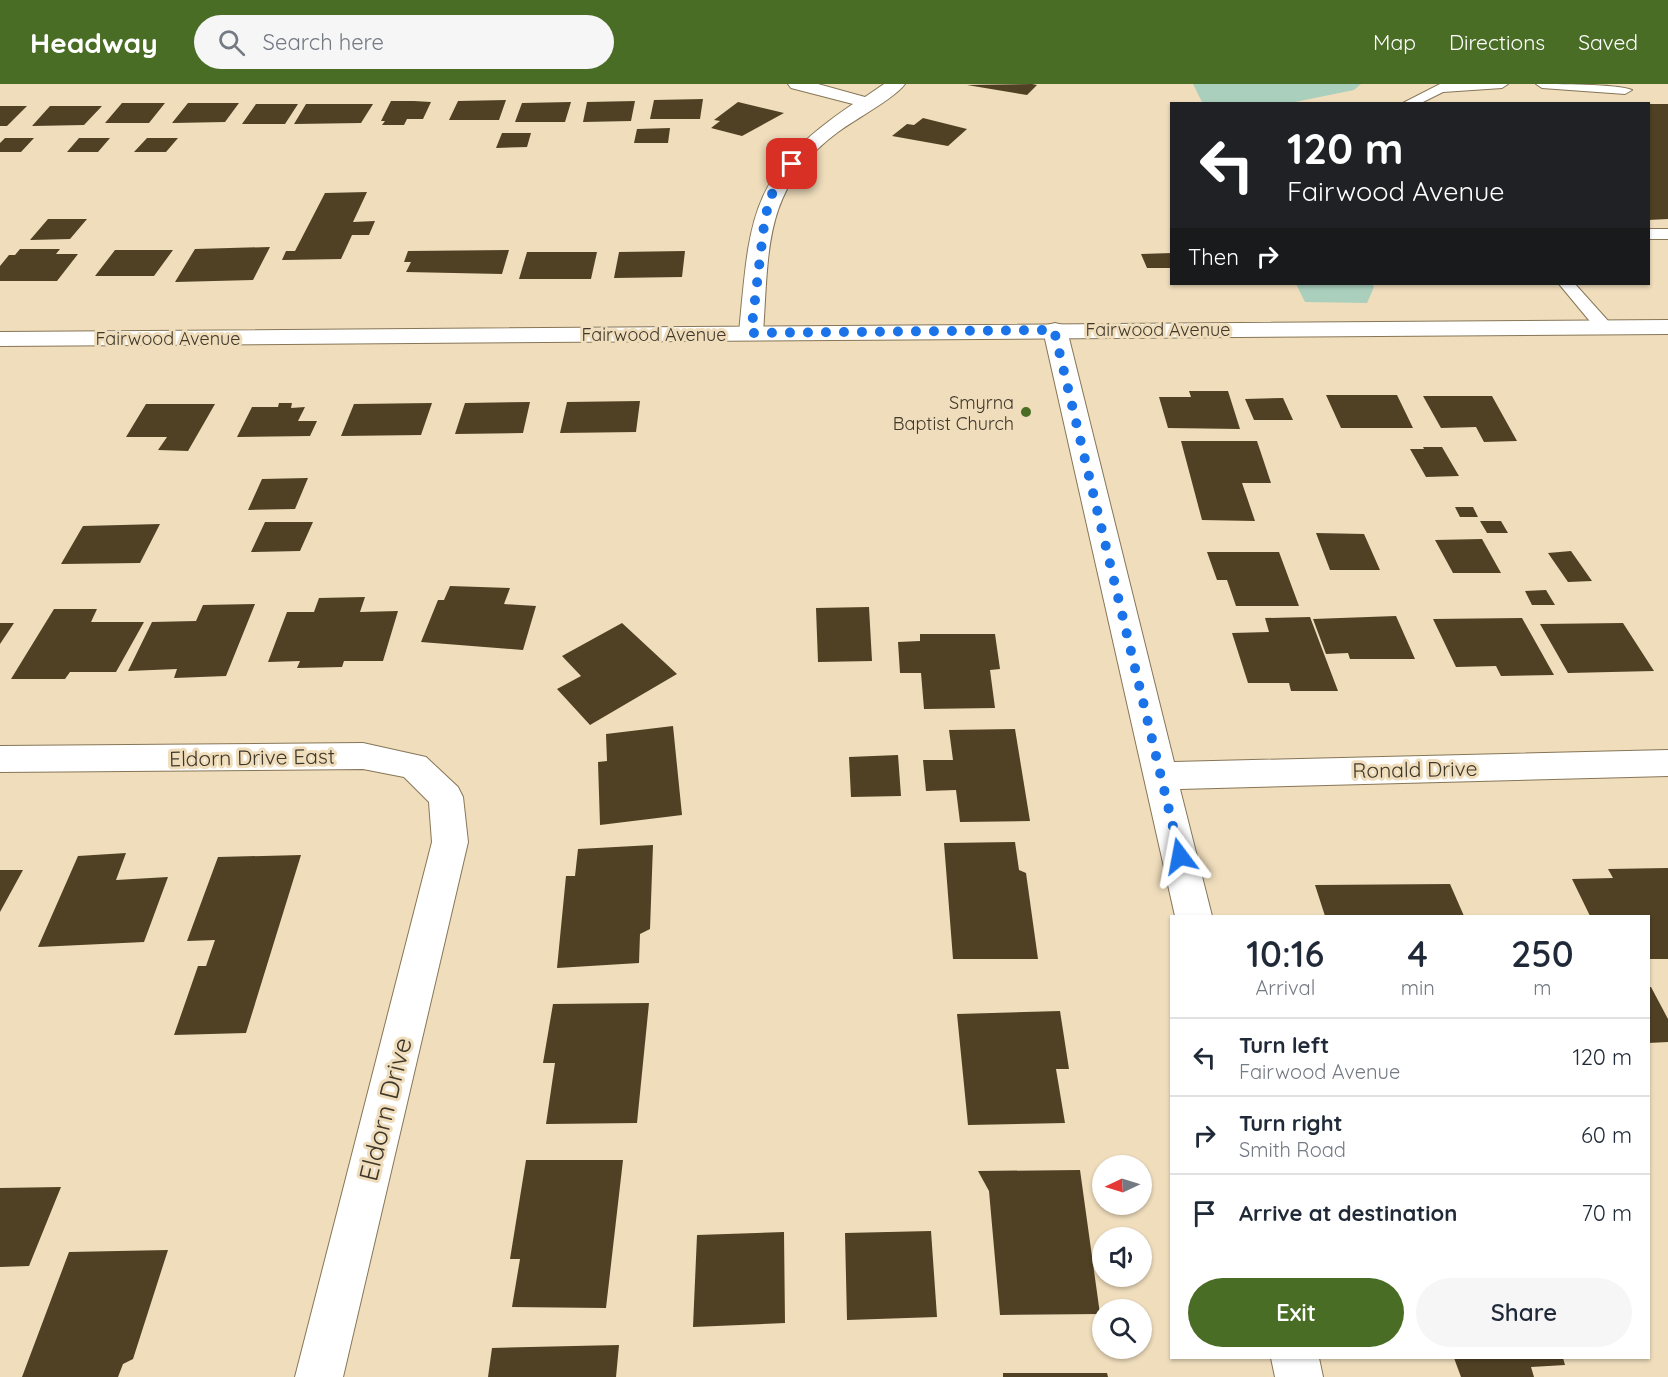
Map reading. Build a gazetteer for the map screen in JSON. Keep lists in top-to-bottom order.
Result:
{
  "streets": {
    "street": [
      "Fairwood Avenue",
      "Eldorn Drive East",
      "Ronald Drive",
      "Eldorn Drive"
    ]
  },
  "crossings": [
    ["Eldorn Drive East", "Eldorn Drive"]
  ],
  "places": ["Smyrna Baptist Church"],
  "north": "left",
  "page": {
    "header": "Headway",
    "search": "Search here",
    "nav": ["Map", "Directions", "Saved"],
    "turn": ["120 m", "Fairwood Avenue"],
    "then": "Then",
    "eta": [
      "10:16",
      "Arrival",
      "4",
      "min",
      "250",
      "m"
    ],
    "list": [
      {
        "name": "Turn left",
        "note": "Fairwood Avenue",
        "value": "120 m"
      },
      {
        "name": "Turn right",
        "note": "Smith Road",
        "value": "60 m"
      },
      {
        "name": "Arrive at destination",
        "value": "70 m"
      }
    ],
    "buttons": ["Exit", "Share"]
  }
}
